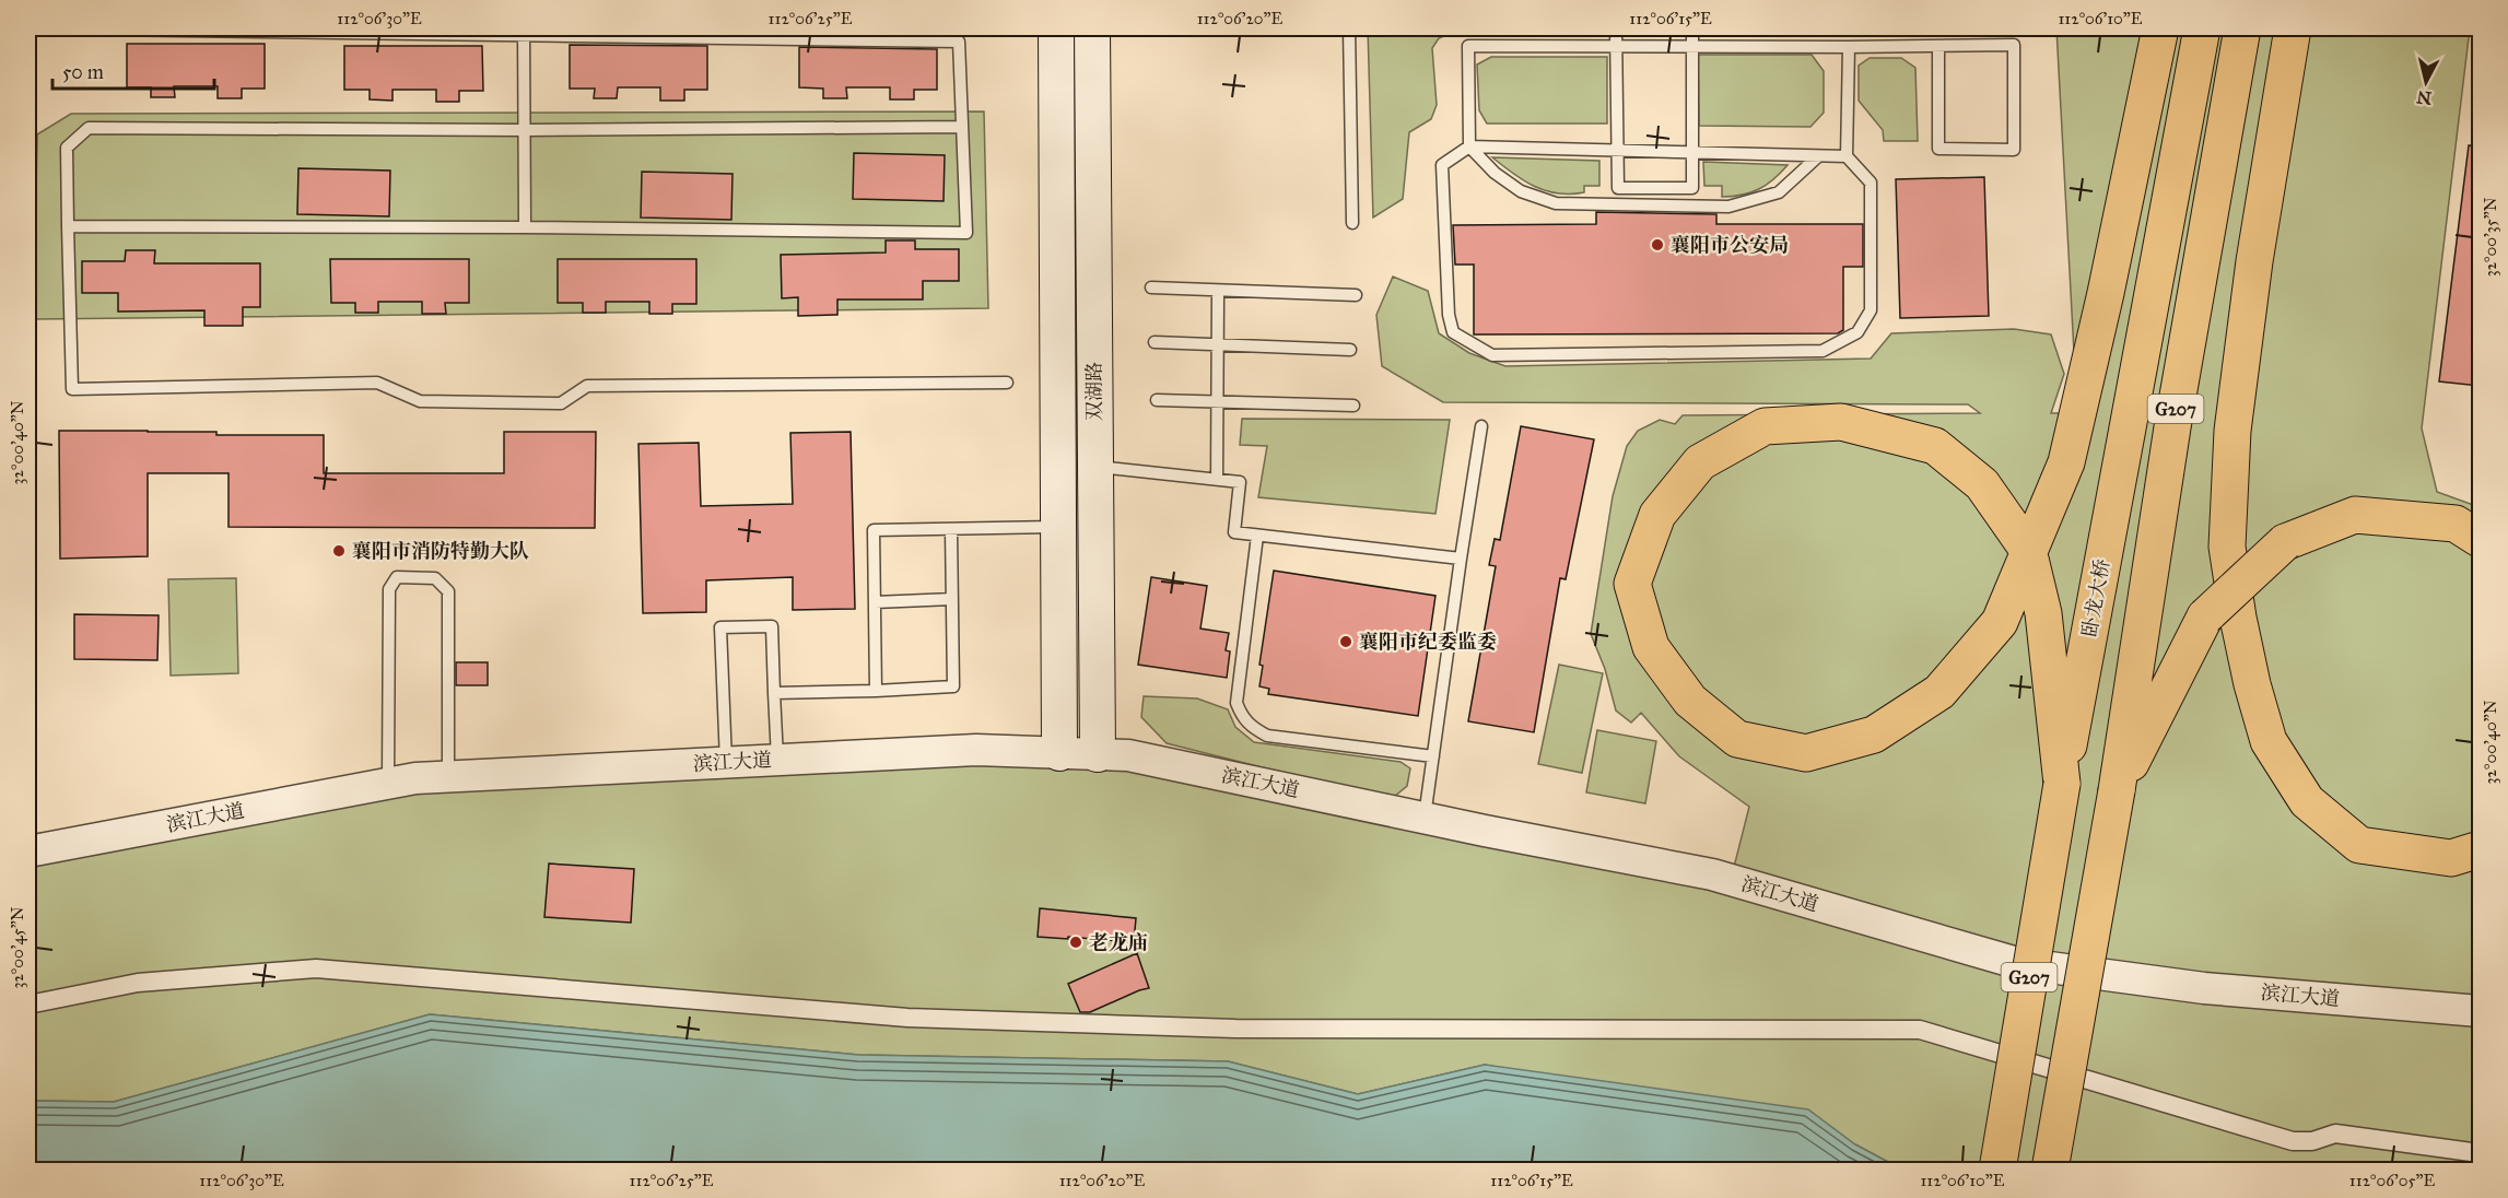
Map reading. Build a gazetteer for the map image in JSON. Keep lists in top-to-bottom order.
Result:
{
  "streets": {
    "highway": ["G207", "卧龙大桥"],
    "main road": ["双湖路"],
    "street": ["滨江大道"]
  },
  "crossings": [
    ["双湖路", "滨江大道"]
  ],
  "places": [
    "襄阳市公安局",
    "襄阳市消防特勤大队",
    "襄阳市纪委监委",
    "老龙庙"
  ],
  "scale_bar": "50 m",
  "north": "bottom",
  "coordinates": [
    "112°06'30\"E",
    "112°06'25\"E",
    "112°06'20\"E",
    "112°06'15\"E",
    "112°06'10\"E",
    "32°00'35\"N",
    "32°00'40\"N",
    "32°00'45\"N",
    "112°06'05\"E"
  ]
}
